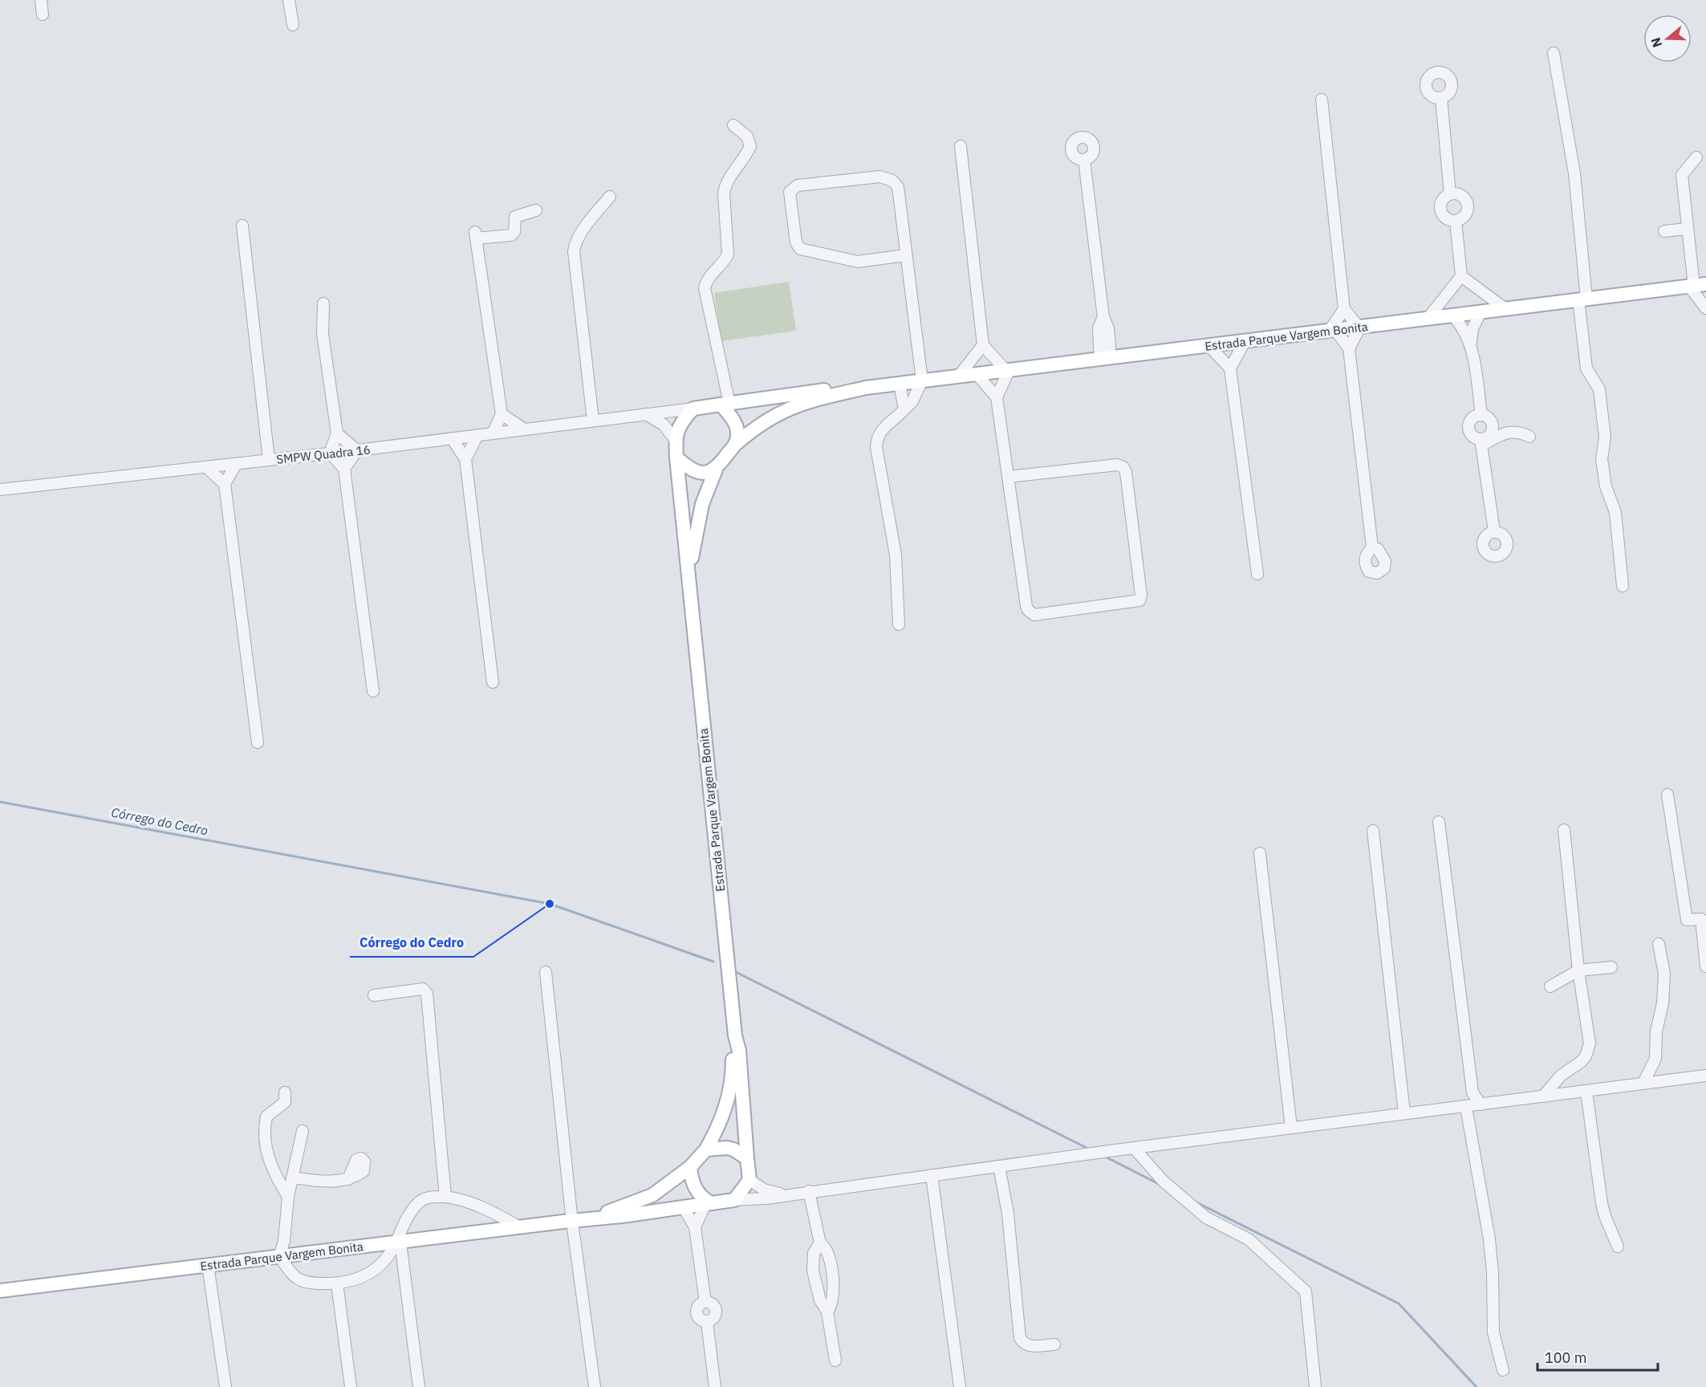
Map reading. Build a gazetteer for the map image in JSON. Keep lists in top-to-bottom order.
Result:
{
  "streets": {
    "main road": ["Estrada Parque Vargem Bonita"],
    "street": ["SMPW Quadra 16"]
  },
  "crossings": [
    ["Estrada Parque Vargem Bonita", "SMPW Quadra 16"]
  ],
  "water": ["Córrego do Cedro"],
  "places": ["Córrego do Cedro"],
  "scale_bar": "100 m",
  "north": "left"
}
